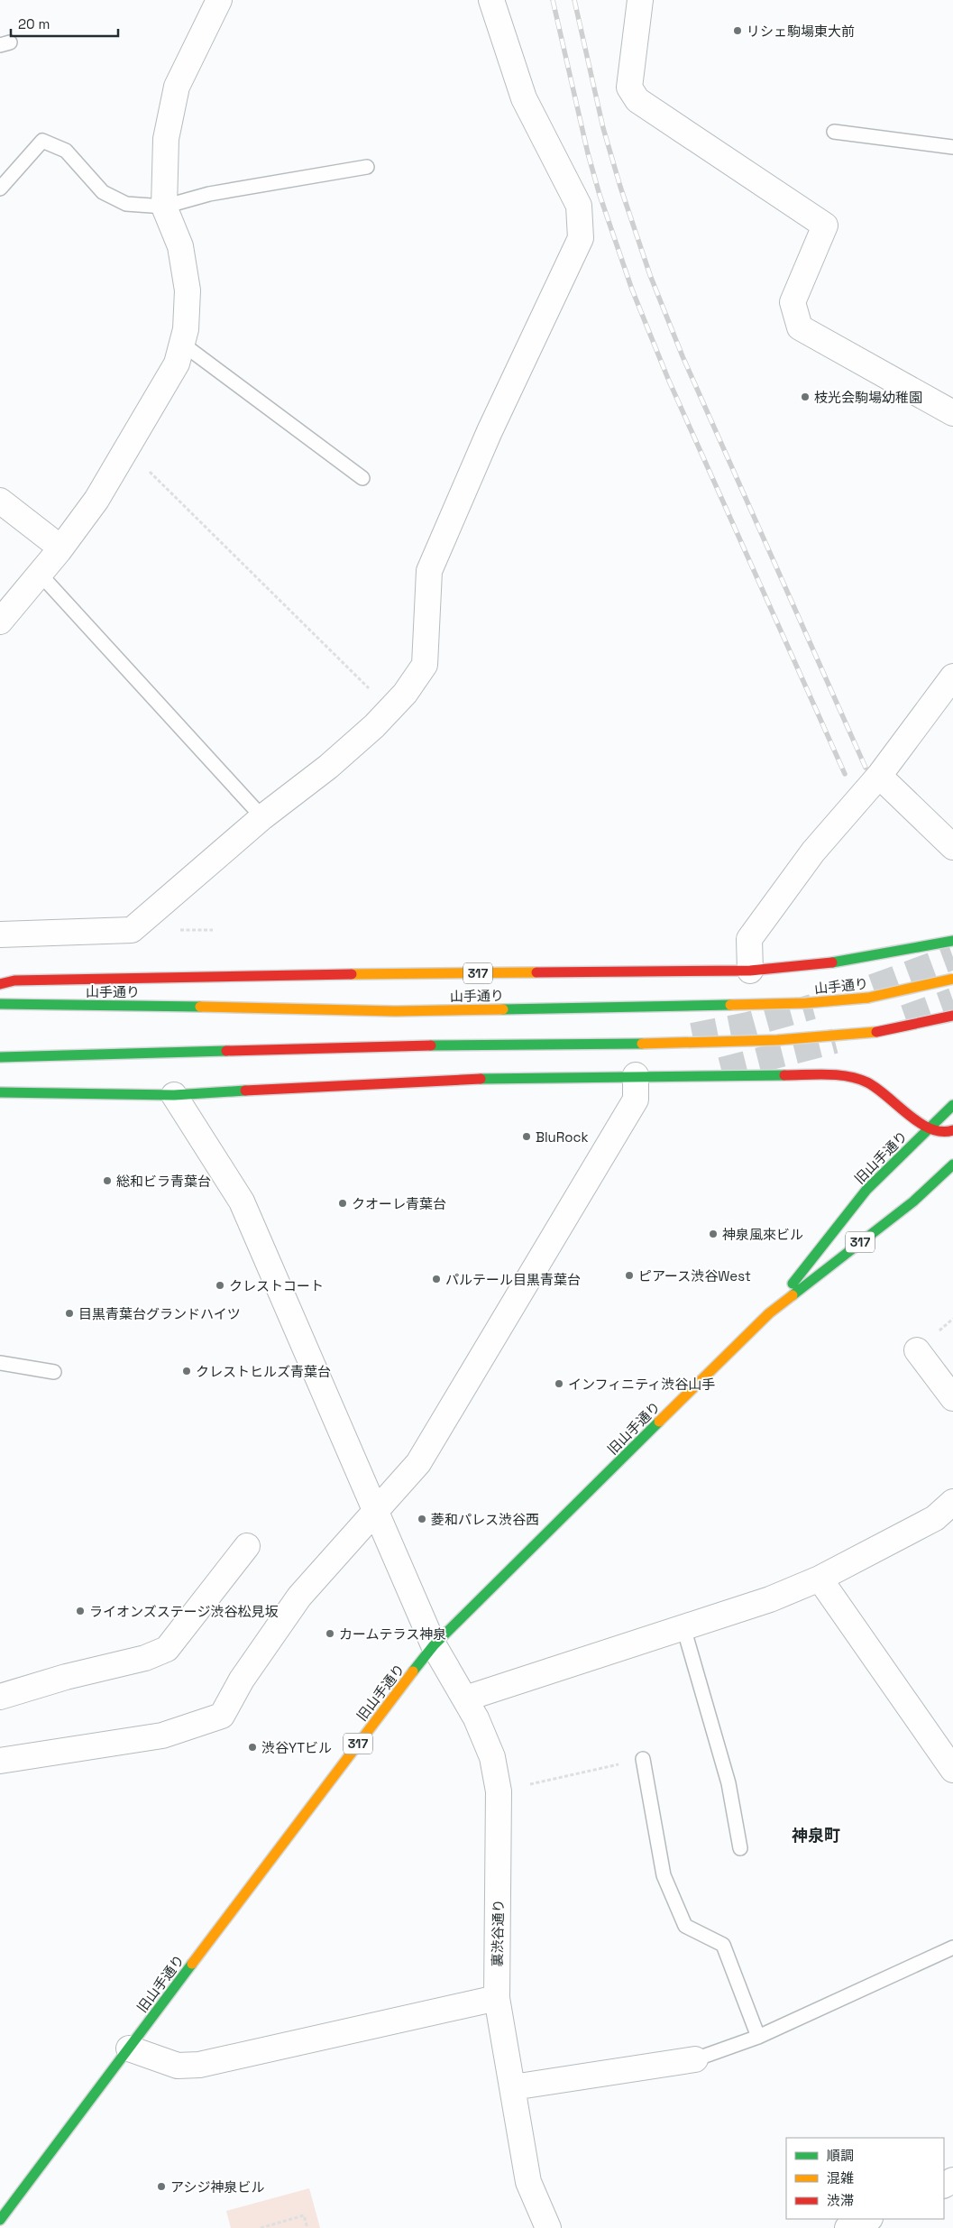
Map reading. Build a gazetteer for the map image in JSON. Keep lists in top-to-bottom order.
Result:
{
  "streets": {
    "main road": ["317", "山手通り", "旧山手通り"],
    "street": ["裏渋谷通り"]
  },
  "crossings": [
    ["317", "旧山手通り"],
    ["旧山手通り", "裏渋谷通り"]
  ],
  "districts": ["神泉町"],
  "places": [
    "リシェ駒場東大前",
    "枝光会駒場幼稚園",
    "BluRock",
    "総和ビラ青葉台",
    "クオーレ青葉台",
    "神泉風來ビル",
    "ピアース渋谷West",
    "パルテール目黒青葉台",
    "クレストコート",
    "目黒青葉台グランドハイツ",
    "クレストヒルズ青葉台",
    "インフィニティ渋谷山手",
    "菱和パレス渋谷西",
    "ライオンズステージ渋谷松見坂",
    "カームテラス神泉",
    "渋谷YTビル",
    "アシジ神泉ビル"
  ],
  "legend": ["順調", "混雑", "渋滞"],
  "scale_bar": "20 m"
}
